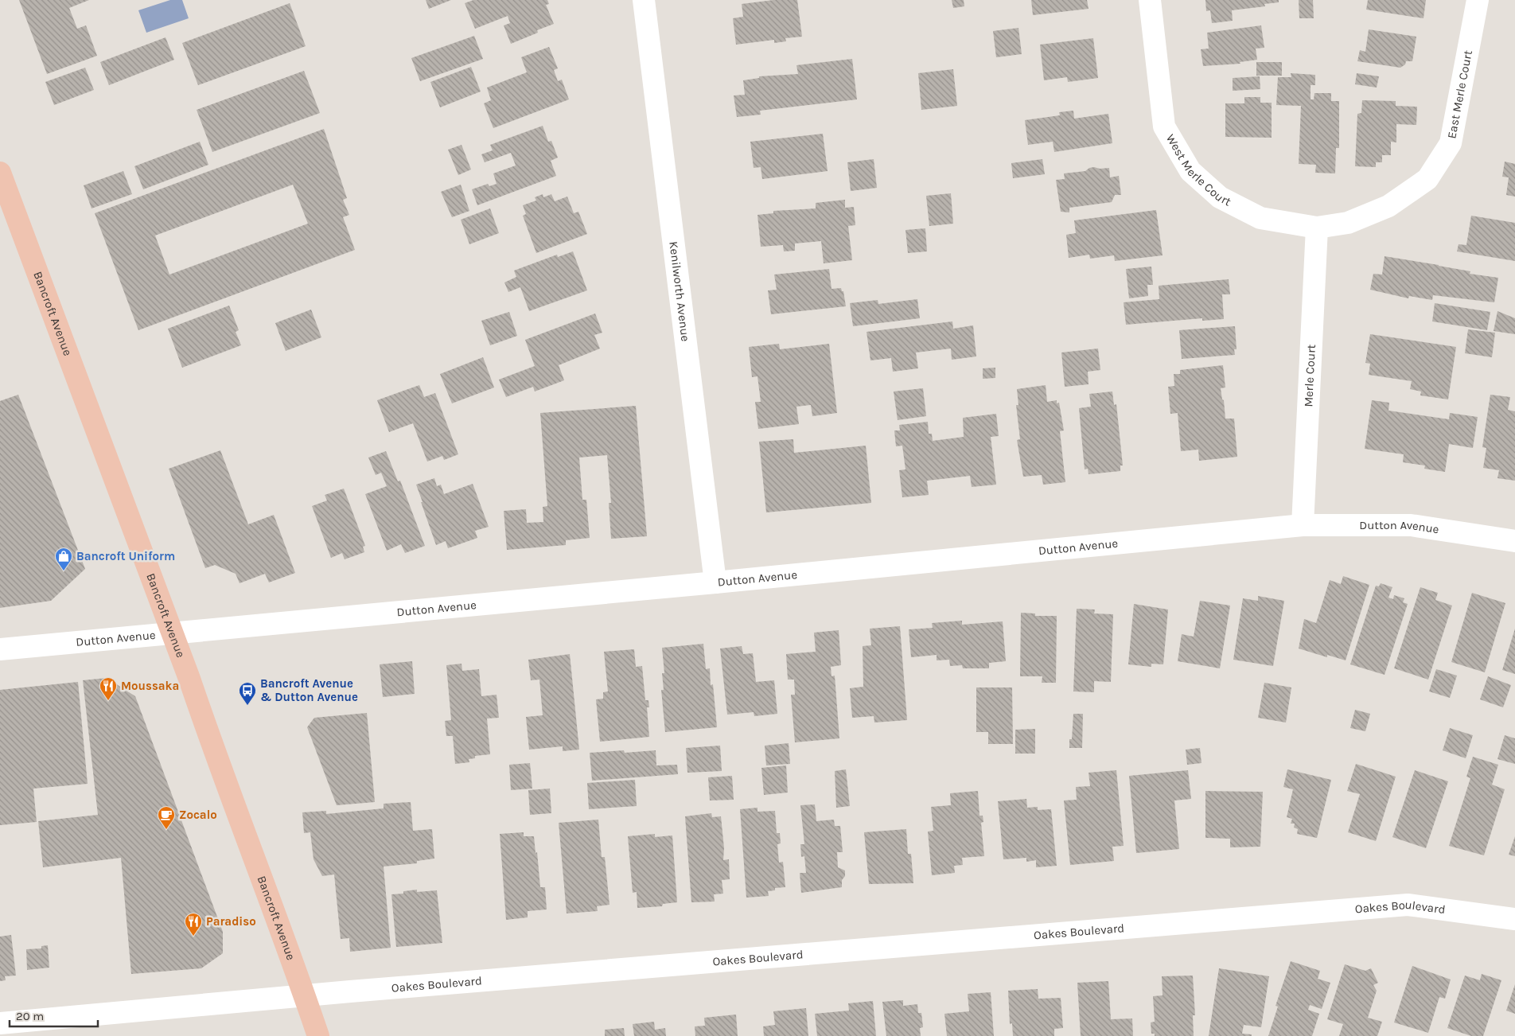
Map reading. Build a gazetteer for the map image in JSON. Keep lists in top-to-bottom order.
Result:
{
  "streets": {
    "main road": ["Bancroft Avenue"],
    "street": [
      "East Merle Court",
      "West Merle Court",
      "Kenilworth Avenue",
      "Merle Court",
      "Dutton Avenue",
      "Oakes Boulevard"
    ]
  },
  "crossings": [
    ["East Merle Court", "West Merle Court"],
    ["East Merle Court", "Merle Court"],
    ["West Merle Court", "Merle Court"],
    ["Kenilworth Avenue", "Dutton Avenue"],
    ["Bancroft Avenue", "Dutton Avenue"],
    ["Bancroft Avenue", "Oakes Boulevard"],
    ["Merle Court", "Dutton Avenue"]
  ],
  "places": {
    "shop": ["Bancroft Uniform"],
    "restaurant": ["Moussaka", "Paradiso"],
    "bus stop": ["Bancroft Avenue & Dutton Avenue"],
    "cafe": ["Zocalo"]
  },
  "scale_bar": "20 m"
}
